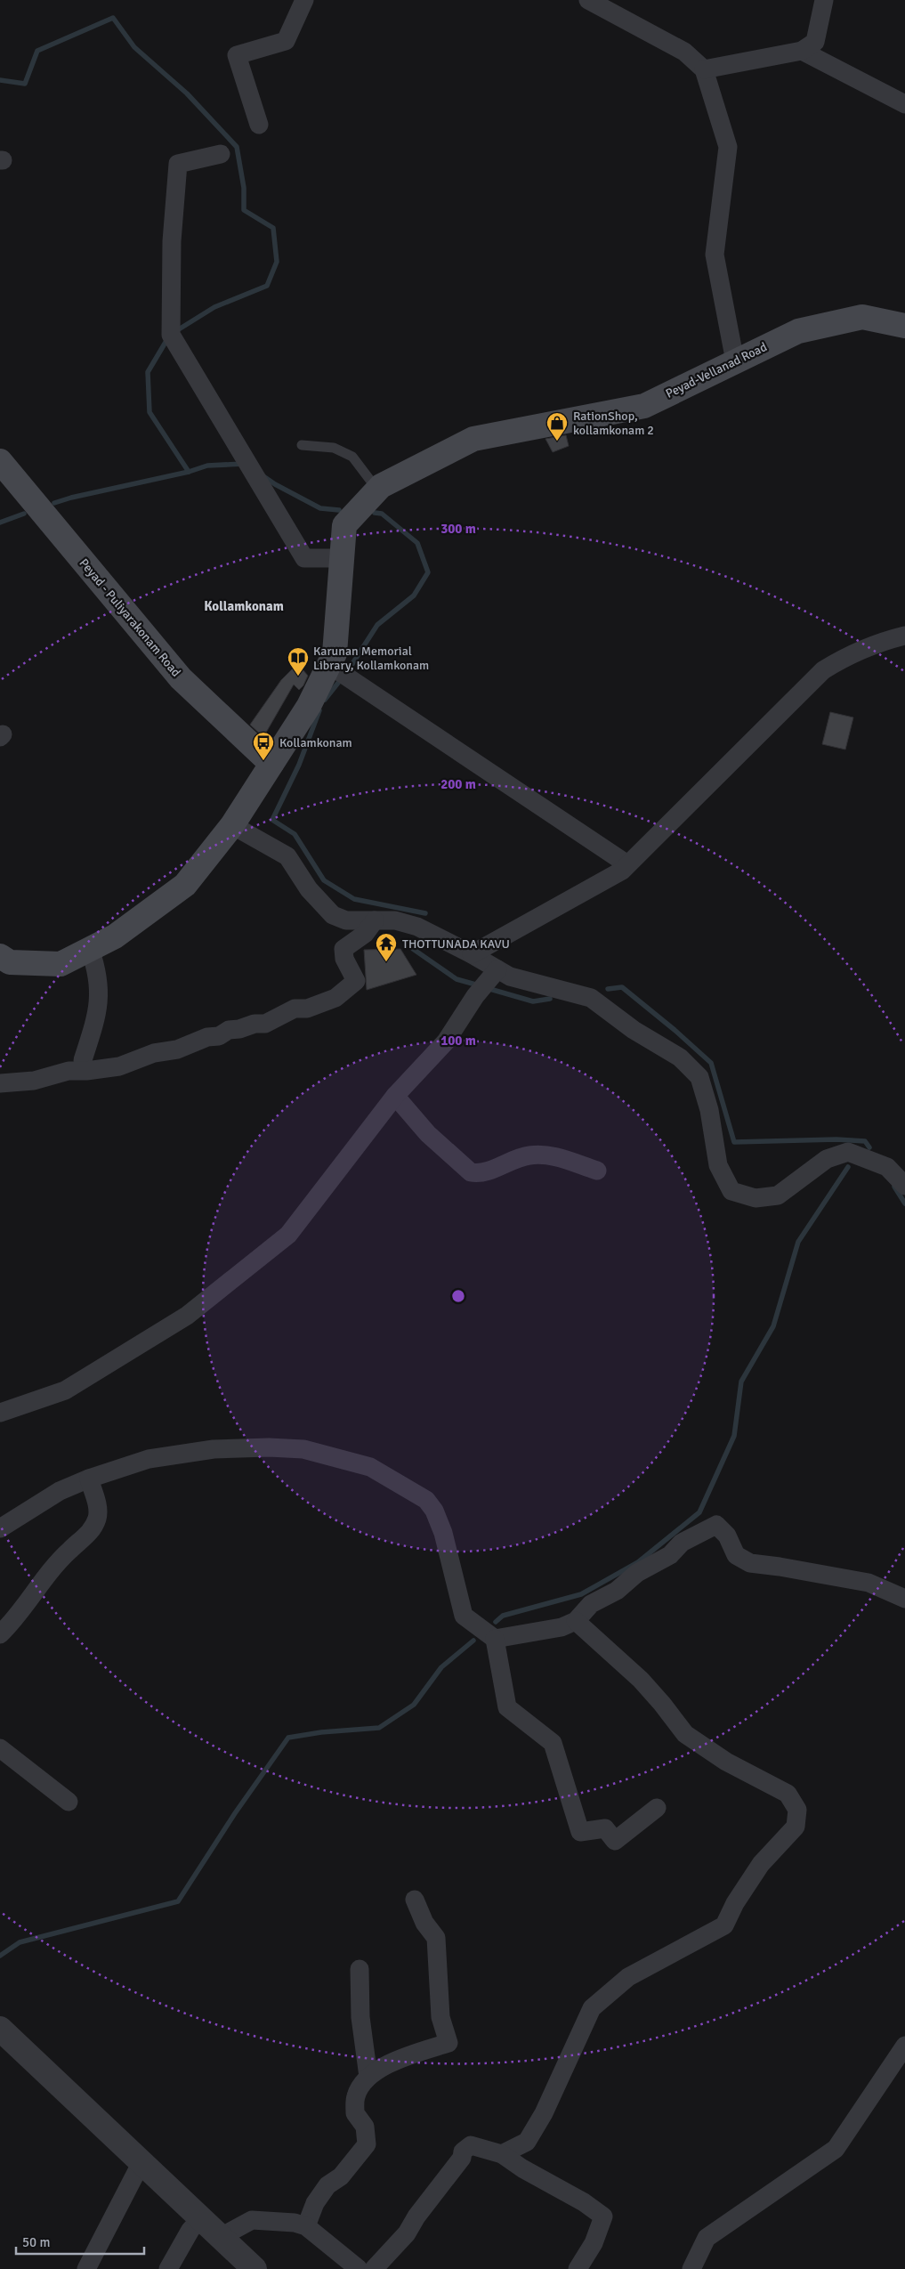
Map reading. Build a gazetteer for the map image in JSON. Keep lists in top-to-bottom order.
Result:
{
  "streets": {
    "main road": ["Peyad-Vellanad Road", "Peyad - Puliyarakonam Road"]
  },
  "crossings": [
    ["Peyad-Vellanad Road", "Peyad - Puliyarakonam Road"]
  ],
  "districts": ["Kollamkonam"],
  "places": {
    "shop": ["RationShop, kollamkonam 2"],
    "library": ["Karunan Memorial Library, Kollamkonam"],
    "bus stop": ["Kollamkonam"],
    "temple": ["THOTTUNADA KAVU"]
  },
  "scale_bar": "50 m",
  "rings": ["300 m", "200 m", "100 m"]
}
